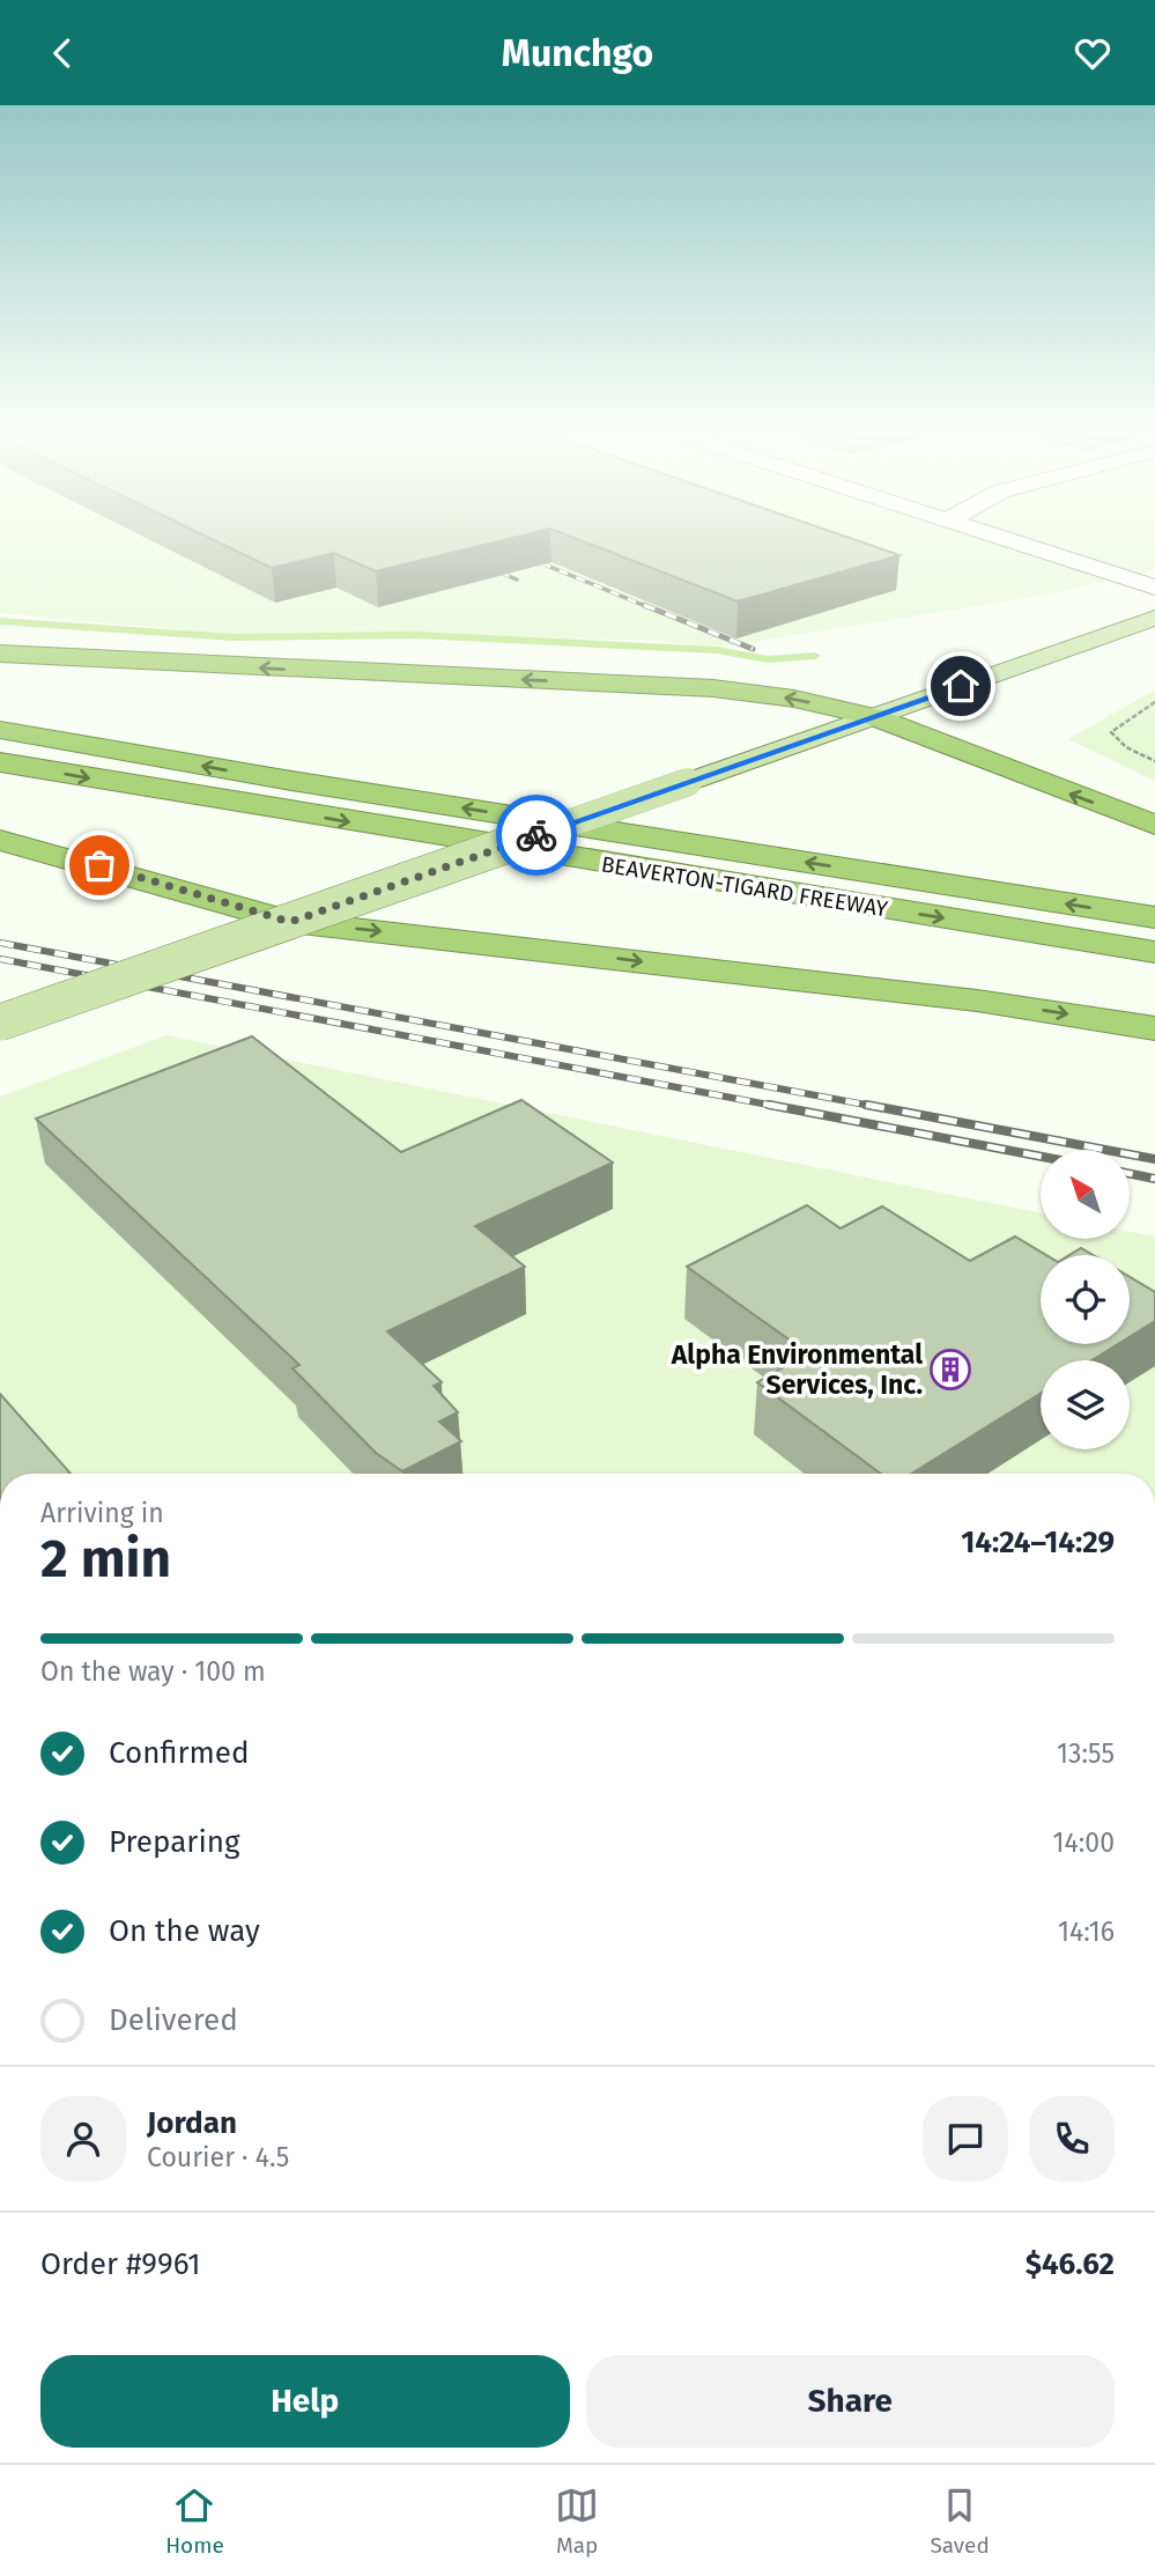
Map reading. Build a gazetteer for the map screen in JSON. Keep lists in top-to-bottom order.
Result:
{
  "streets": {
    "highway": ["BEAVERTON-TIGARD FREEWAY"]
  },
  "places": {
    "building": ["Alpha Environmental Services, Inc."]
  },
  "north": "top left",
  "page": {
    "header": "Munchgo",
    "heading": ["2 min", "Arriving in", "14:24–14:29"],
    "panel": [
      "Jordan",
      "Courier · 4.5",
      "Order #9961",
      "$46.62"
    ],
    "bar": "On the way · 100 m",
    "list": [
      ["Confirmed", "13:55"],
      ["Preparing", "14:00"],
      ["On the way", "14:16"],
      "Delivered"
    ],
    "buttons": ["Help", "Share"],
    "tabs": ["Home", "Map", "Saved"]
  }
}
